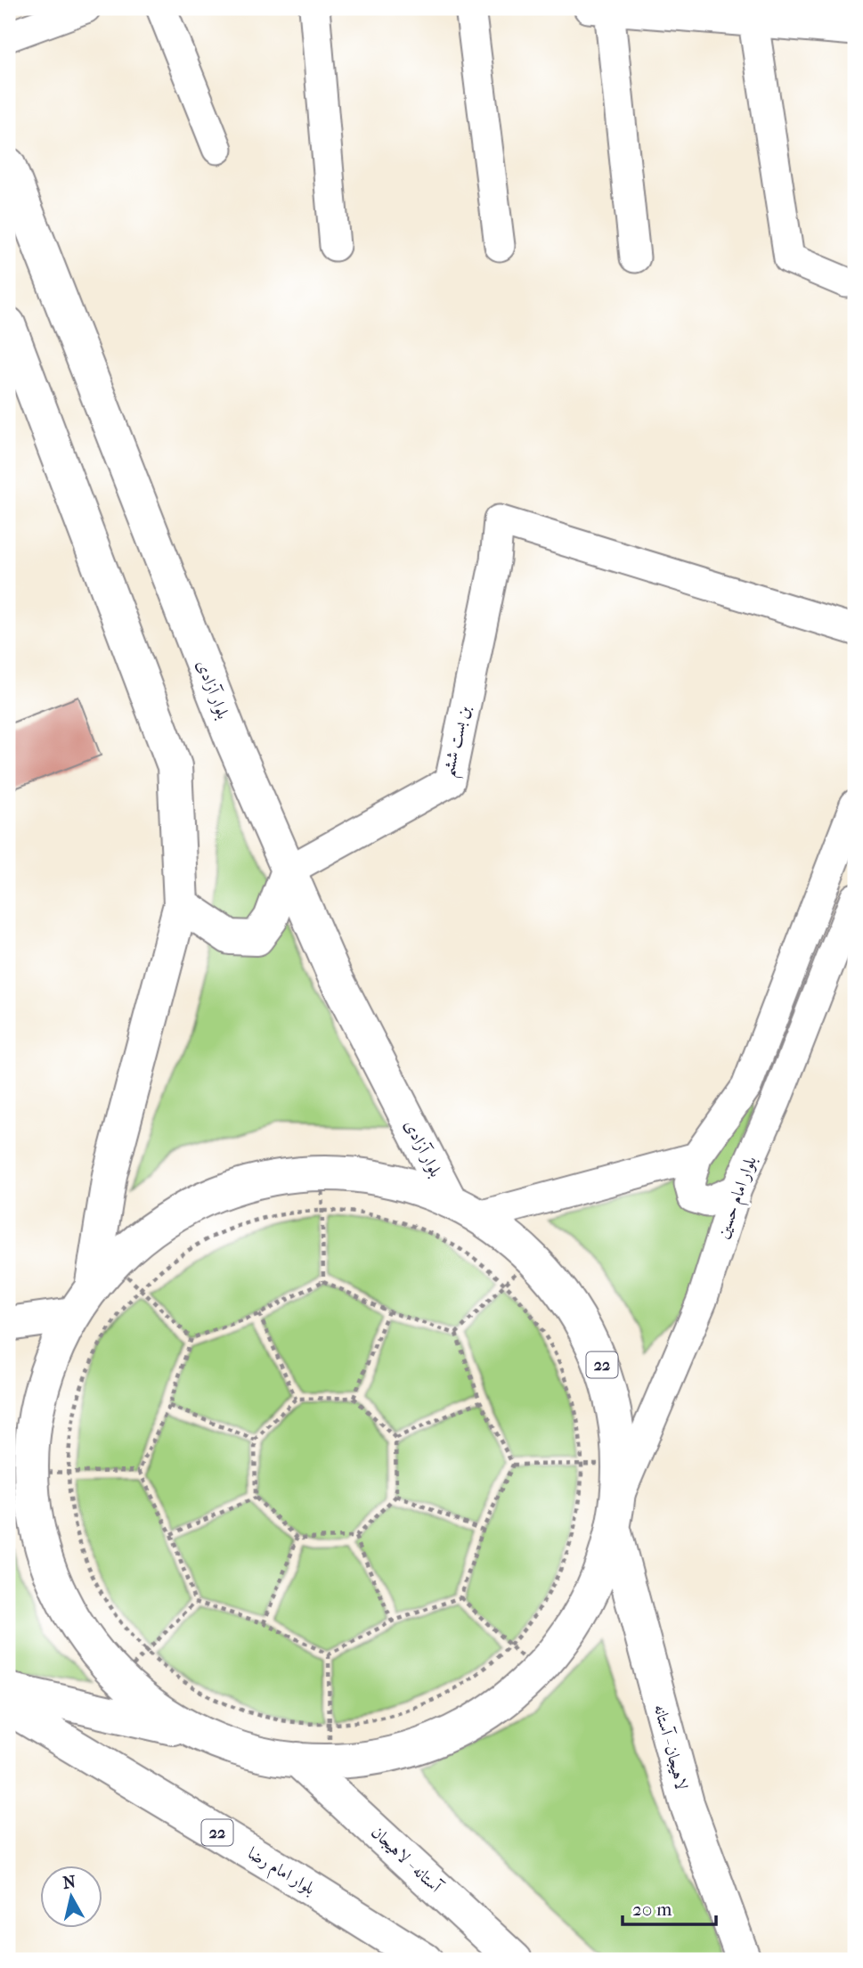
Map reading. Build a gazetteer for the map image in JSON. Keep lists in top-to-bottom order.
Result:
{
  "streets": {
    "main road": [
      "بلوار آزادی",
      "22",
      "لاهیجان - آستانه",
      "آستانه - لاهیجان",
      "بلوار امام رضا"
    ],
    "street": ["بن بست ششم", "بلوار امام حسین"]
  },
  "crossings": [
    ["بلوار آزادی", "بن بست ششم"],
    ["بلوار آزادی", "22"],
    ["بلوار امام حسین", "22"],
    ["بلوار امام حسین", "لاهیجان - آستانه"],
    ["22", "لاهیجان - آستانه"],
    ["22", "آستانه - لاهیجان"]
  ],
  "scale_bar": "20 m",
  "north": "top"
}
